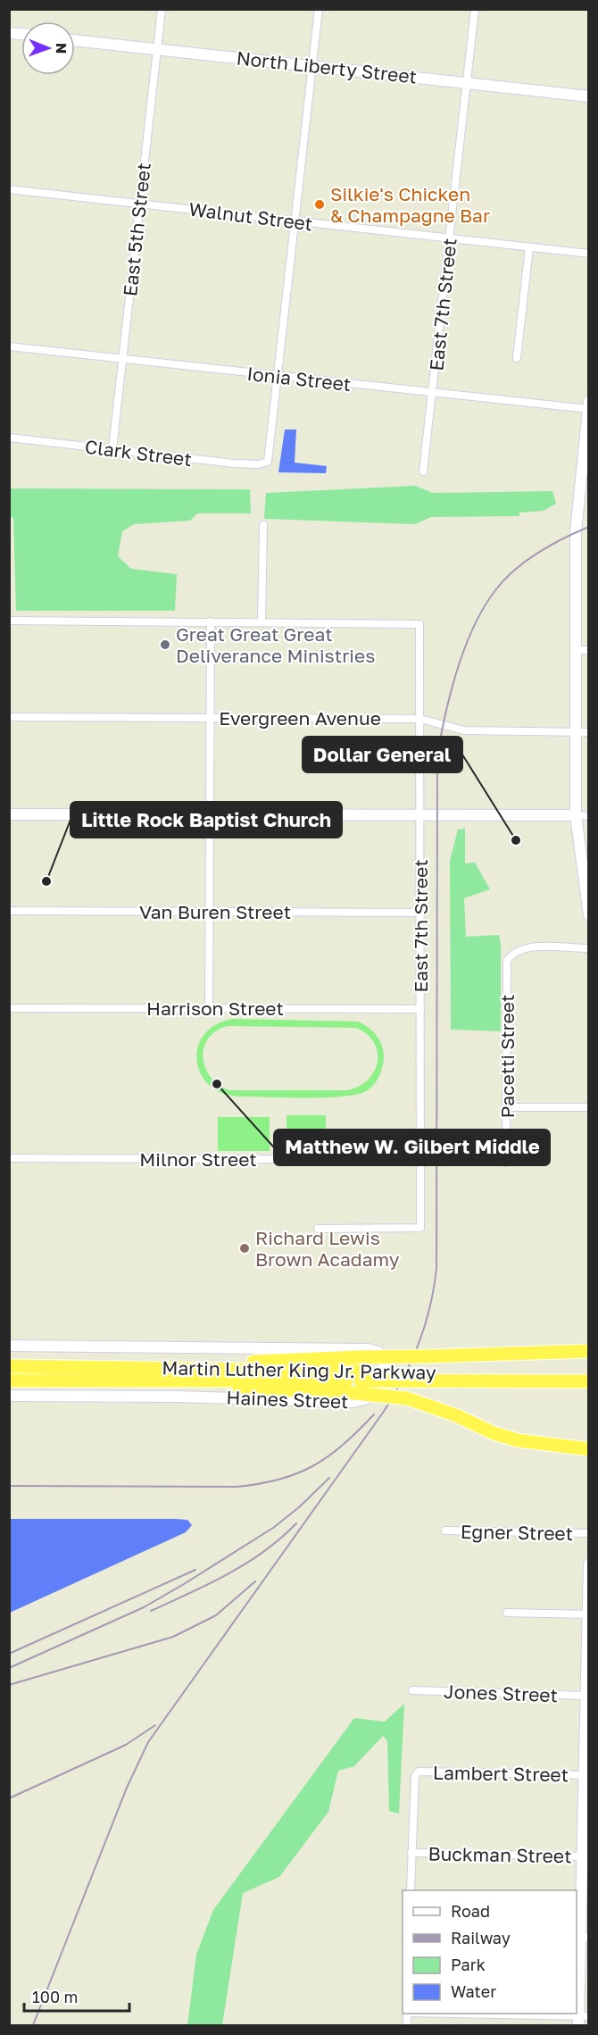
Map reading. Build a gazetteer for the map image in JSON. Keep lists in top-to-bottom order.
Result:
{
  "streets": {
    "highway": ["Martin Luther King Jr. Parkway"],
    "street": [
      "North Liberty Street",
      "Walnut Street",
      "East 5th Street",
      "East 7th Street",
      "Ionia Street",
      "Clark Street",
      "Evergreen Avenue",
      "Van Buren Street",
      "Harrison Street",
      "Pacetti Street",
      "Milnor Street",
      "Haines Street",
      "Egner Street",
      "Jones Street",
      "Lambert Street",
      "Buckman Street"
    ]
  },
  "crossings": [
    ["North Liberty Street", "East 5th Street"],
    ["North Liberty Street", "East 7th Street"],
    ["Walnut Street", "East 5th Street"],
    ["Walnut Street", "East 7th Street"],
    ["East 5th Street", "Ionia Street"],
    ["East 5th Street", "Clark Street"],
    ["East 7th Street", "Ionia Street"],
    ["East 7th Street", "Evergreen Avenue"],
    ["East 7th Street", "Van Buren Street"],
    ["East 7th Street", "Harrison Street"],
    ["East 7th Street", "Milnor Street"],
    ["Ionia Street", "Clark Street"],
    ["Lambert Street", "Buckman Street"]
  ],
  "places": [
    "Silkie's Chicken & Champagne Bar",
    "Great Great Great Deliverance Ministries",
    "Dollar General",
    "Little Rock Baptist Church",
    "Matthew W. Gilbert Middle",
    "Richard Lewis Brown Acadamy"
  ],
  "legend": [
    "Road",
    "Railway",
    "Park",
    "Water"
  ],
  "scale_bar": "100 m",
  "north": "right"
}
